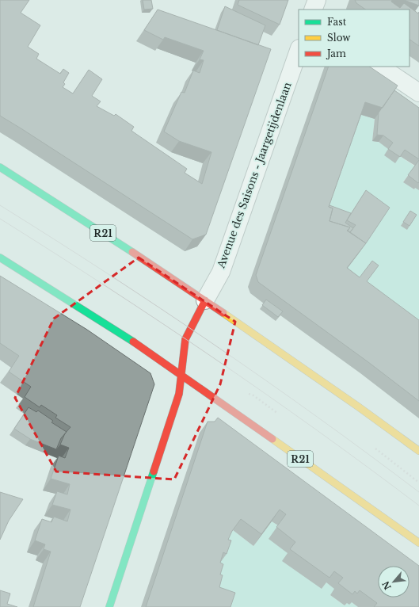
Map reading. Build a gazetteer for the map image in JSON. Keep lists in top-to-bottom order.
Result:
{
  "streets": {
    "main road": ["R21"],
    "street": ["Avenue des Saisons - Jaargetijdenlaan"]
  },
  "crossings": [
    ["Avenue des Saisons - Jaargetijdenlaan", "R21"]
  ],
  "legend": ["Fast", "Slow", "Jam"],
  "north": "bottom left"
}
